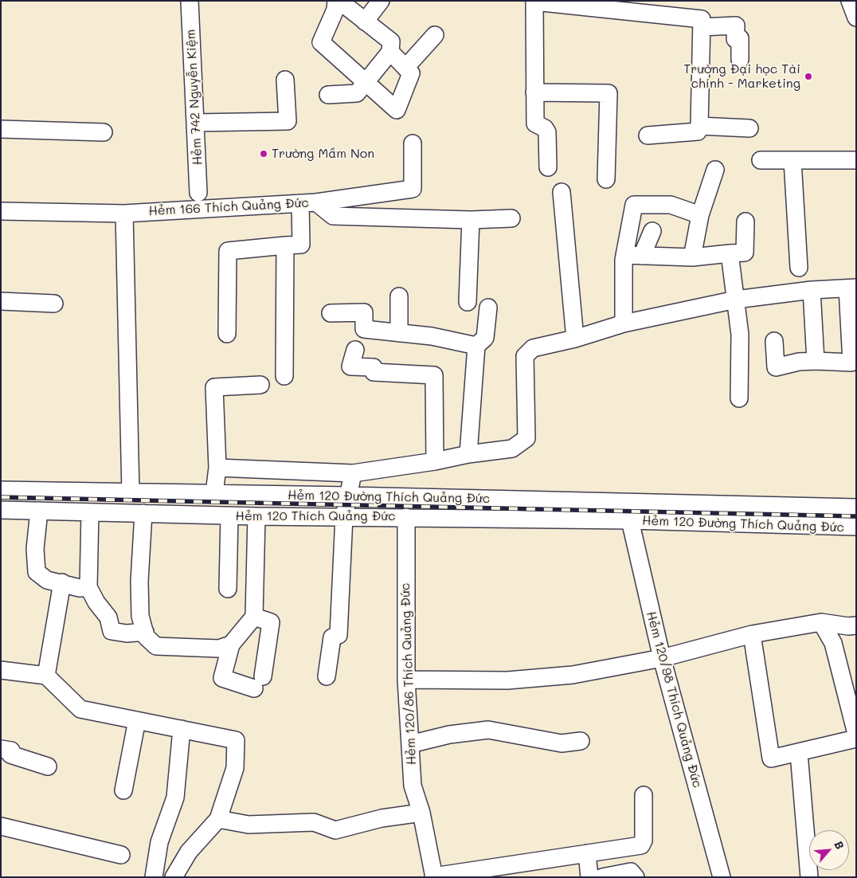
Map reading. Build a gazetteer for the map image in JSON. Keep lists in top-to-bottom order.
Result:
{
  "streets": {
    "street": [
      "Hẻm 742 Nguyễn Kiệm",
      "Hẻm 166 Thích Quảng Đức",
      "Hẻm 120 Đường Thích Quảng Đức",
      "Hẻm 120 Thích Quảng Đức",
      "Hẻm 120/86 Thích Quảng Đức",
      "Hẻm 120/98 Thích Quảng Đức"
    ]
  },
  "crossings": [
    ["Hẻm 120 Đường Thích Quảng Đức", "Hẻm 120 Thích Quảng Đức"],
    ["Hẻm 120 Đường Thích Quảng Đức", "Hẻm 120/98 Thích Quảng Đức"],
    ["Hẻm 120 Thích Quảng Đức", "Hẻm 120/86 Thích Quảng Đức"],
    ["Hẻm 120 Thích Quảng Đức", "Hẻm 120/98 Thích Quảng Đức"]
  ],
  "places": ["Trường Đại học Tài chính - Marketing", "Trường Mầm Non"],
  "north": "top right"
}
